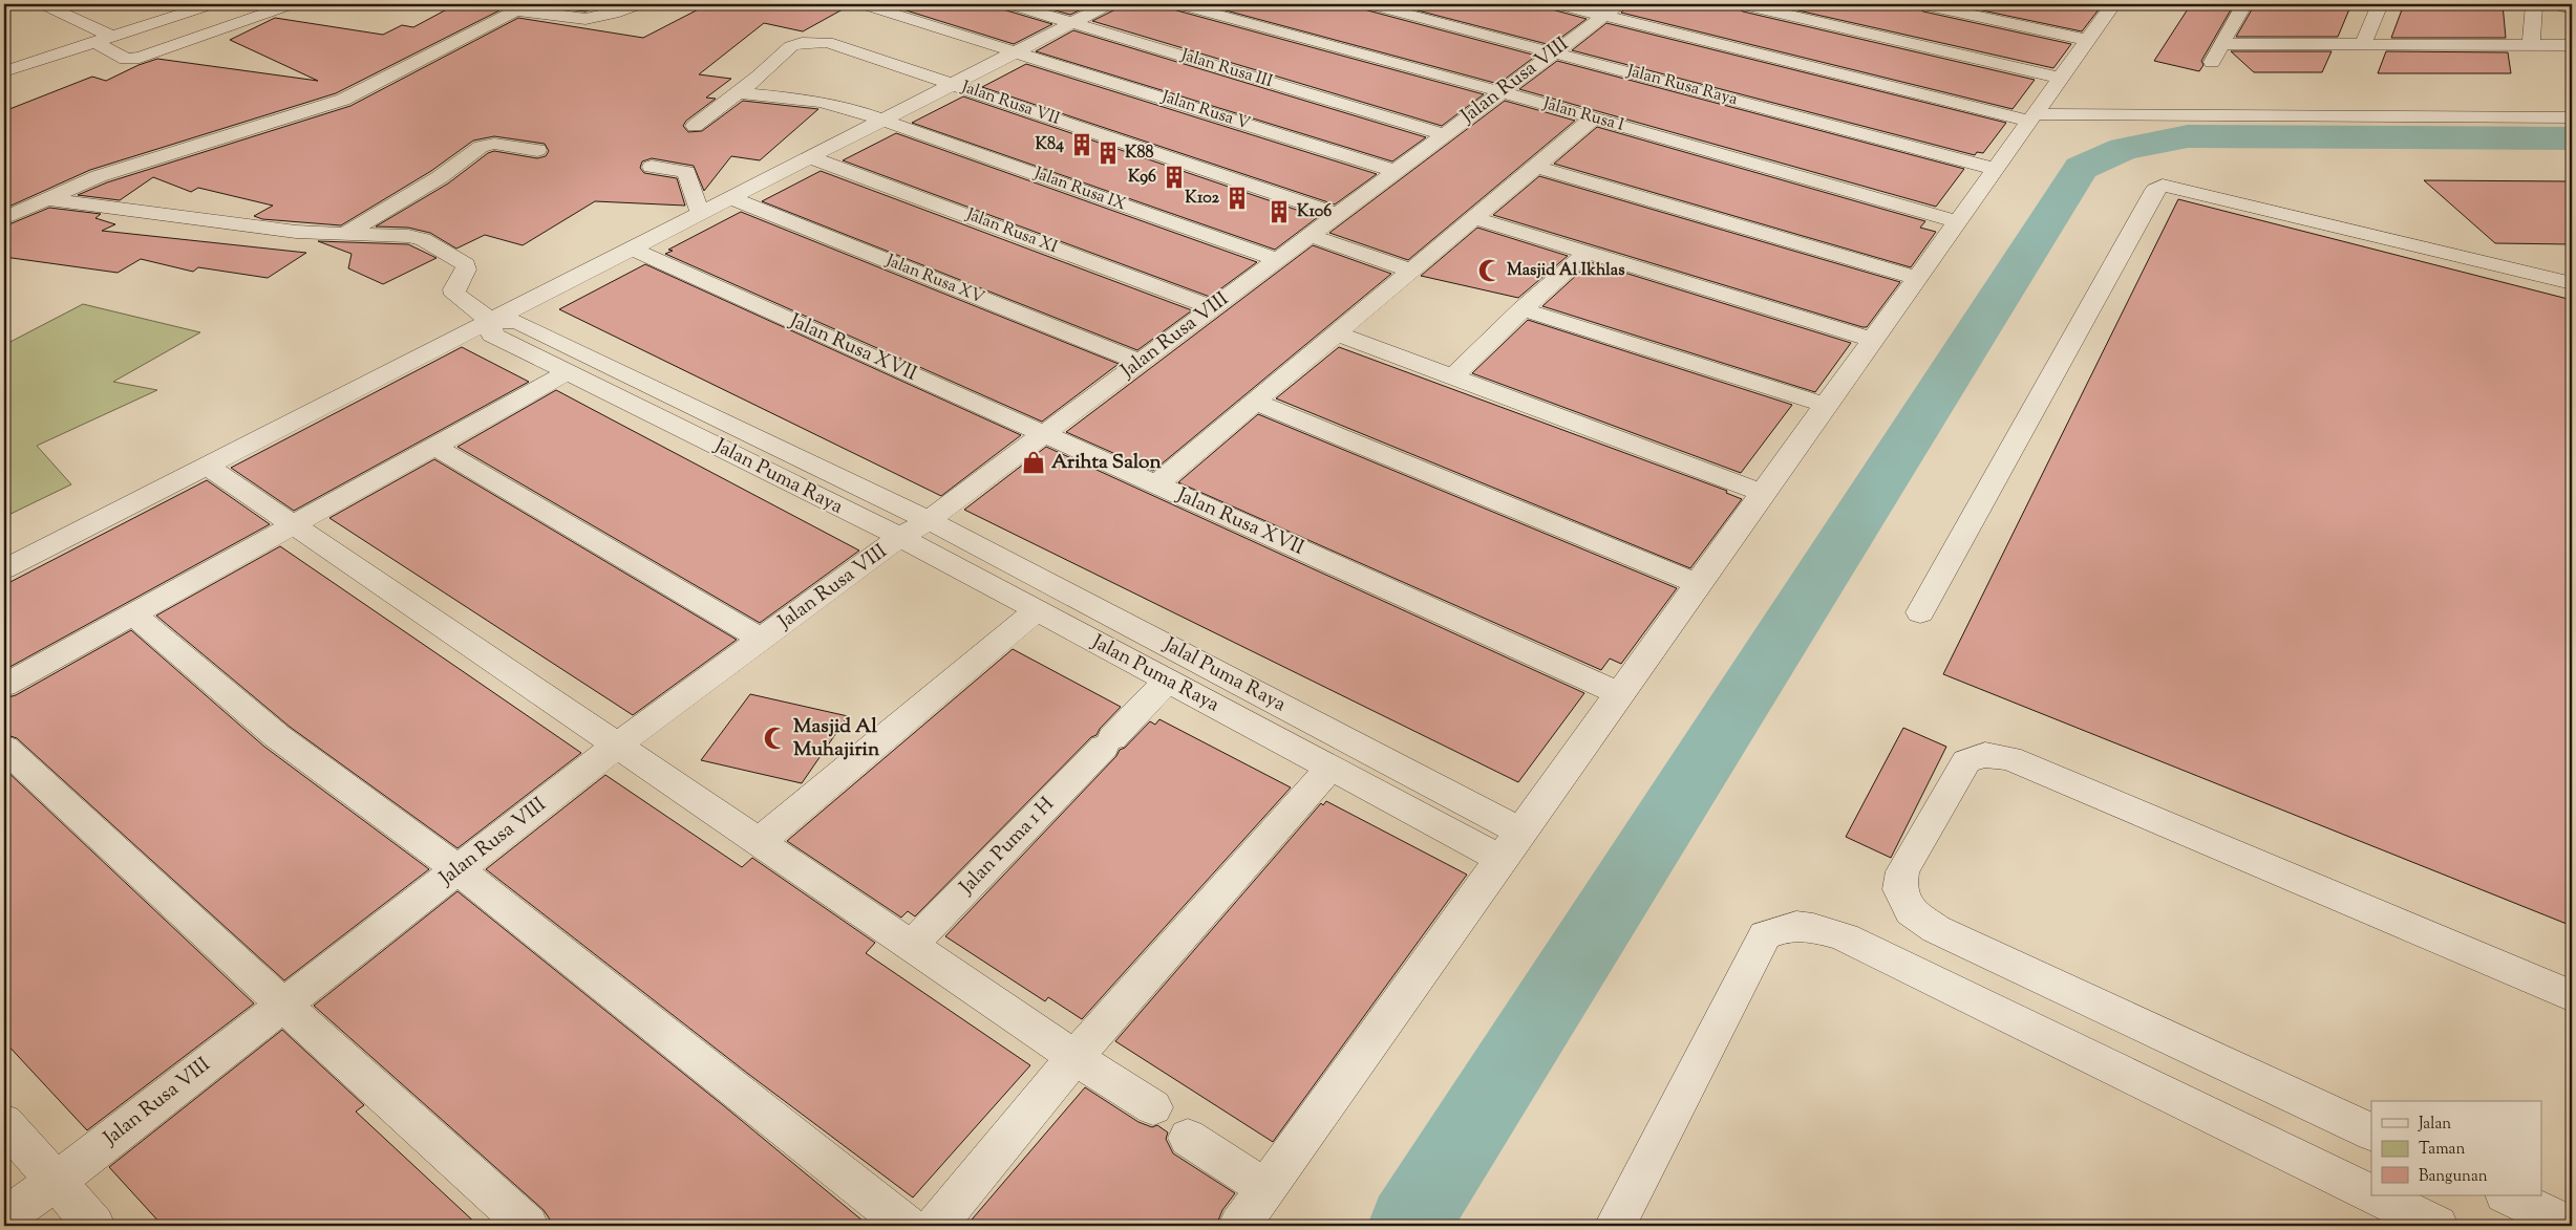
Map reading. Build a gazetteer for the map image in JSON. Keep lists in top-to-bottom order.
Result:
{
  "streets": {
    "street": [
      "Jalan Rusa III",
      "Jalan Rusa VIII",
      "Jalan Rusa Raya",
      "Jalan Rusa VII",
      "Jalan Rusa V",
      "Jalan Rusa I",
      "Jalan Rusa IX",
      "Jalan Rusa XI",
      "Jalan Rusa XV",
      "Jalan Rusa XVII",
      "Jalan Puma Raya",
      "Jalal Puma Raya",
      "Jalan Puma 1 H"
    ]
  },
  "crossings": [
    ["Jalan Rusa III", "Jalan Rusa VIII"],
    ["Jalan Rusa VIII", "Jalan Rusa Raya"],
    ["Jalan Rusa VIII", "Jalan Rusa VII"],
    ["Jalan Rusa VIII", "Jalan Rusa V"],
    ["Jalan Rusa VIII", "Jalan Rusa I"],
    ["Jalan Rusa VIII", "Jalan Rusa IX"],
    ["Jalan Rusa VIII", "Jalan Rusa XI"],
    ["Jalan Rusa VIII", "Jalan Rusa XV"],
    ["Jalan Rusa VIII", "Jalan Rusa XVII"],
    ["Jalan Rusa VIII", "Jalan Puma Raya"],
    ["Jalan Rusa VIII", "Jalal Puma Raya"],
    ["Jalan Rusa VII", "Jalan Rusa IX"],
    ["Jalan Puma Raya", "Jalal Puma Raya"],
    ["Jalan Puma Raya", "Jalan Puma 1 H"]
  ],
  "places": {
    "building": [
      "K84",
      "K88",
      "K96",
      "K102",
      "K106"
    ],
    "mosque": ["Masjid Al Ikhlas", "Masjid Al Muhajirin"],
    "shop": ["Arihta Salon"]
  },
  "legend": ["Jalan", "Taman", "Bangunan"]
}
